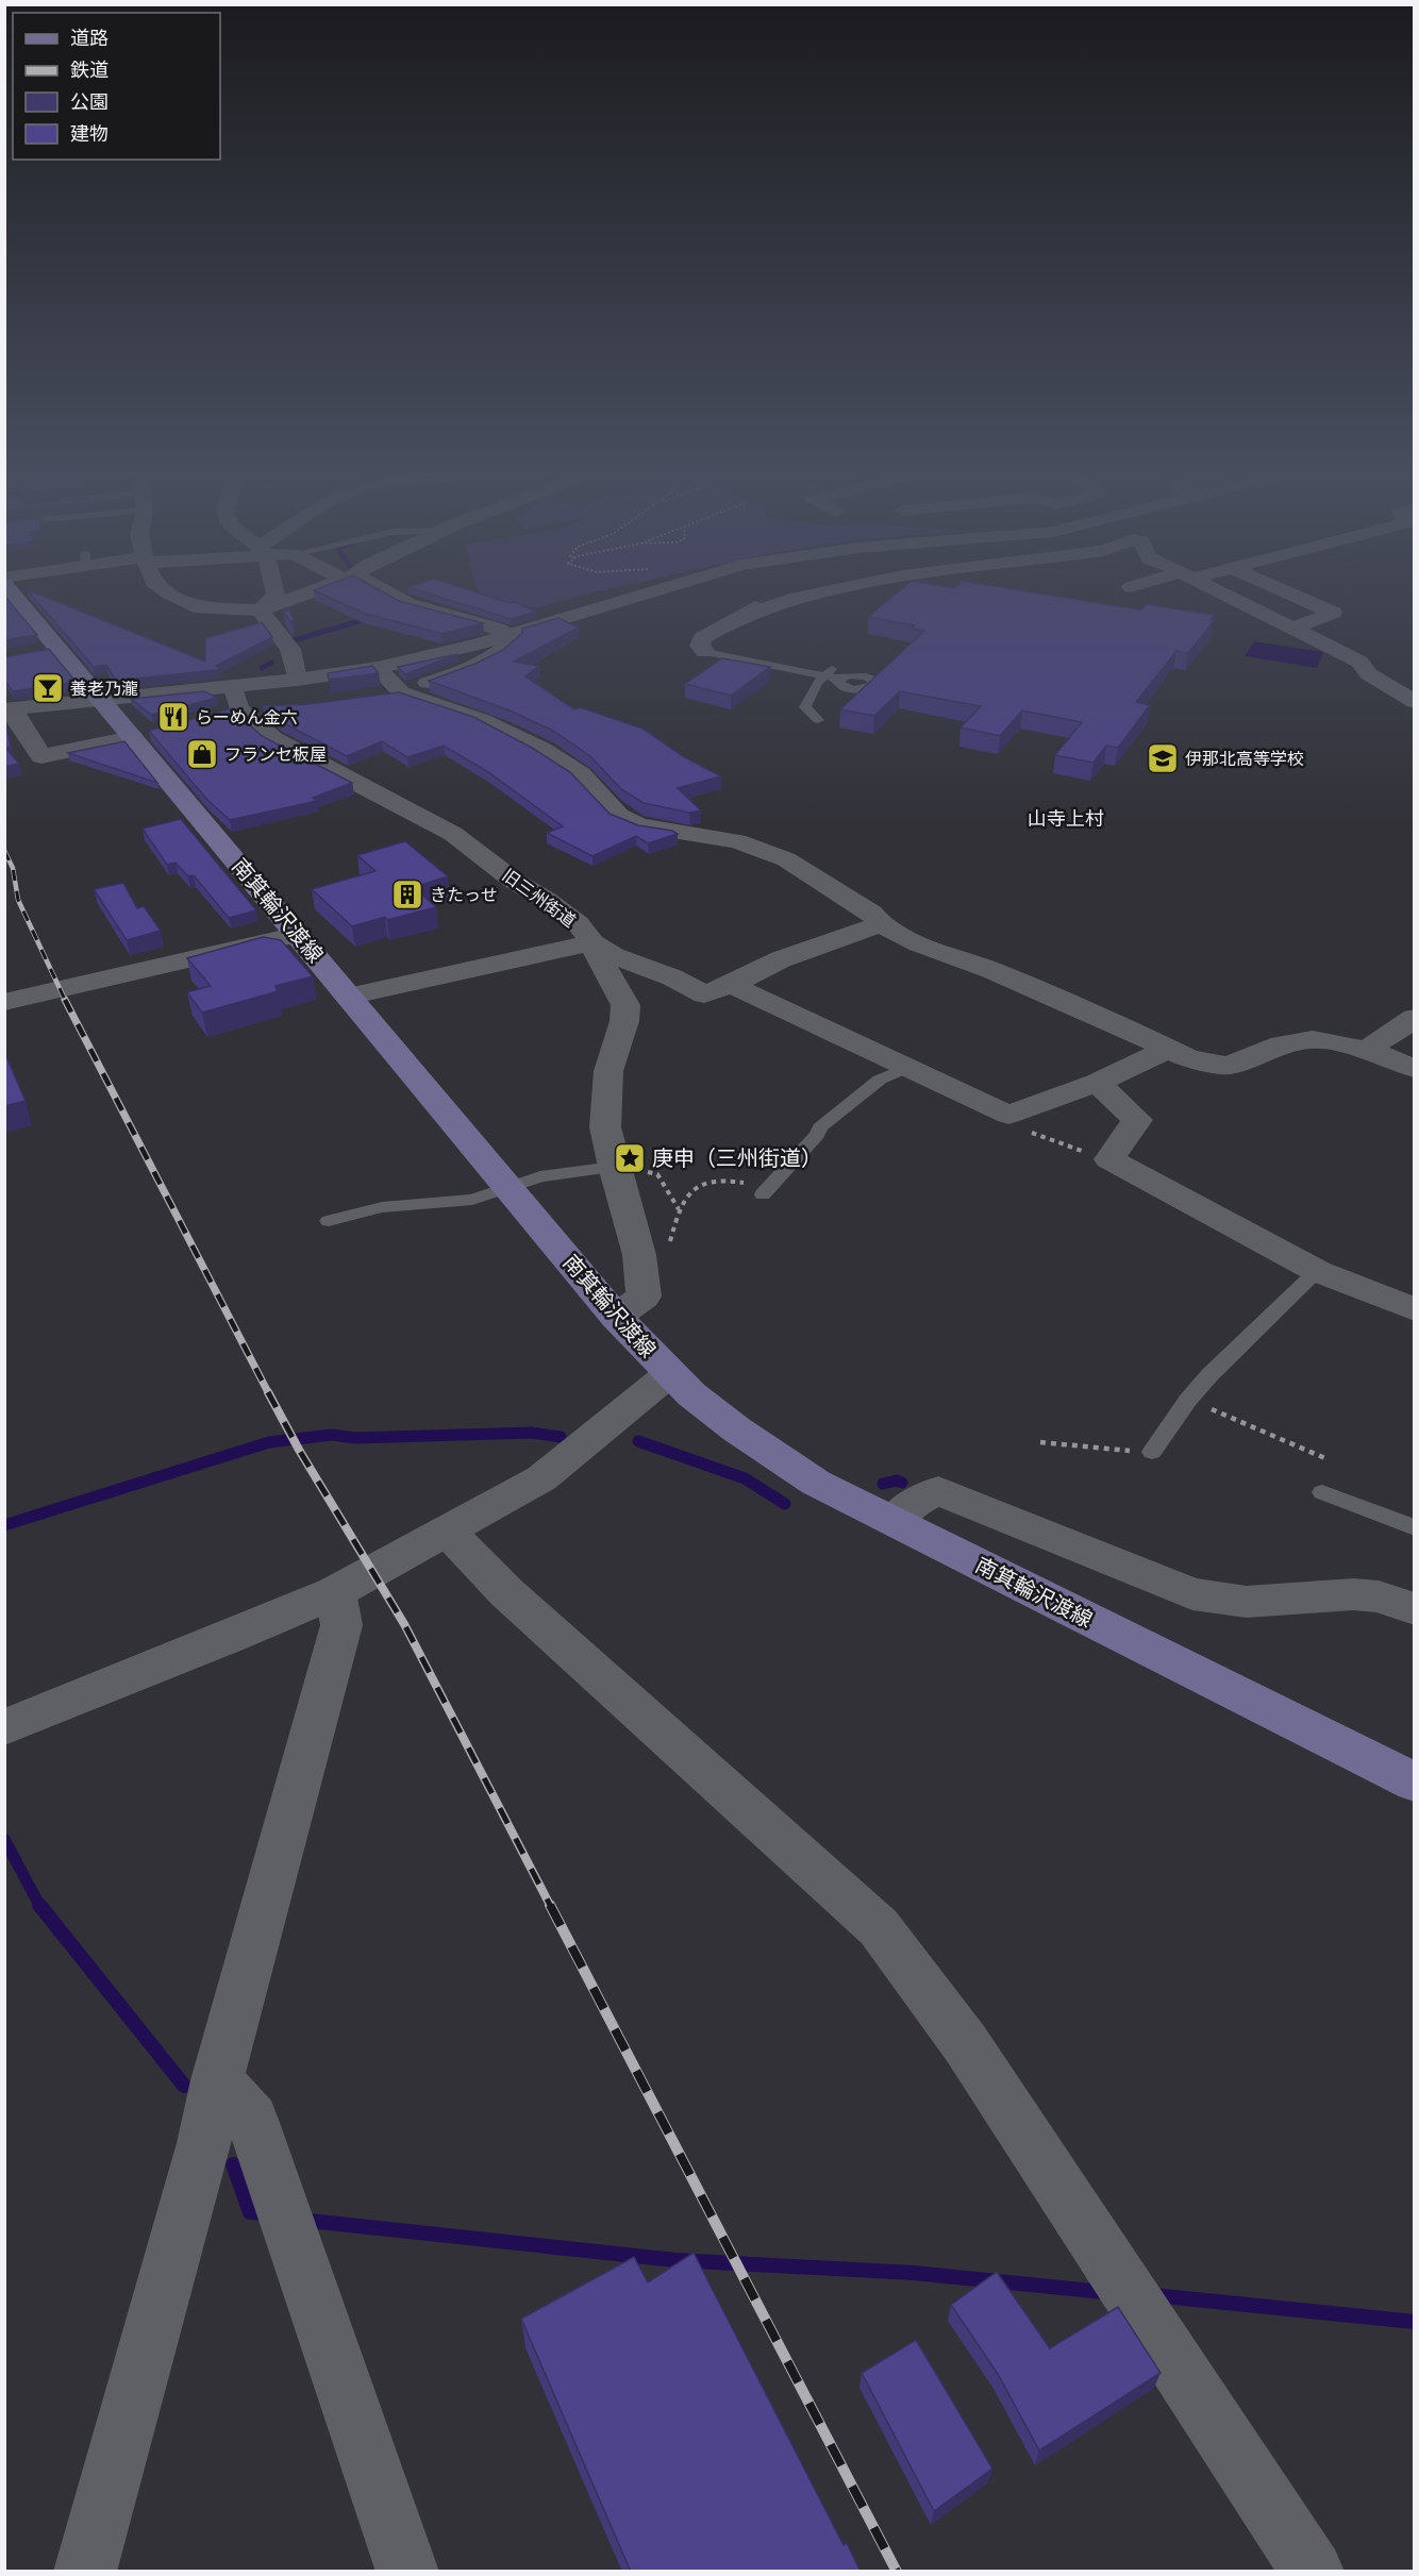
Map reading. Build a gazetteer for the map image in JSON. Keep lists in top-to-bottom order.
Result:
{
  "streets": {
    "main road": ["南箕輪沢渡線"],
    "street": ["旧三州街道"]
  },
  "crossings": [
    ["旧三州街道", "南箕輪沢渡線"]
  ],
  "districts": ["山寺上村"],
  "places": {
    "bar": ["養老乃瀧"],
    "restaurant": ["らーめん金六"],
    "shop": ["フランセ板屋"],
    "school or university": ["伊那北高等学校"],
    "building": ["きたっせ"],
    "place": ["庚申（三州街道）"]
  },
  "legend": [
    "道路",
    "鉄道",
    "公園",
    "建物"
  ]
}
